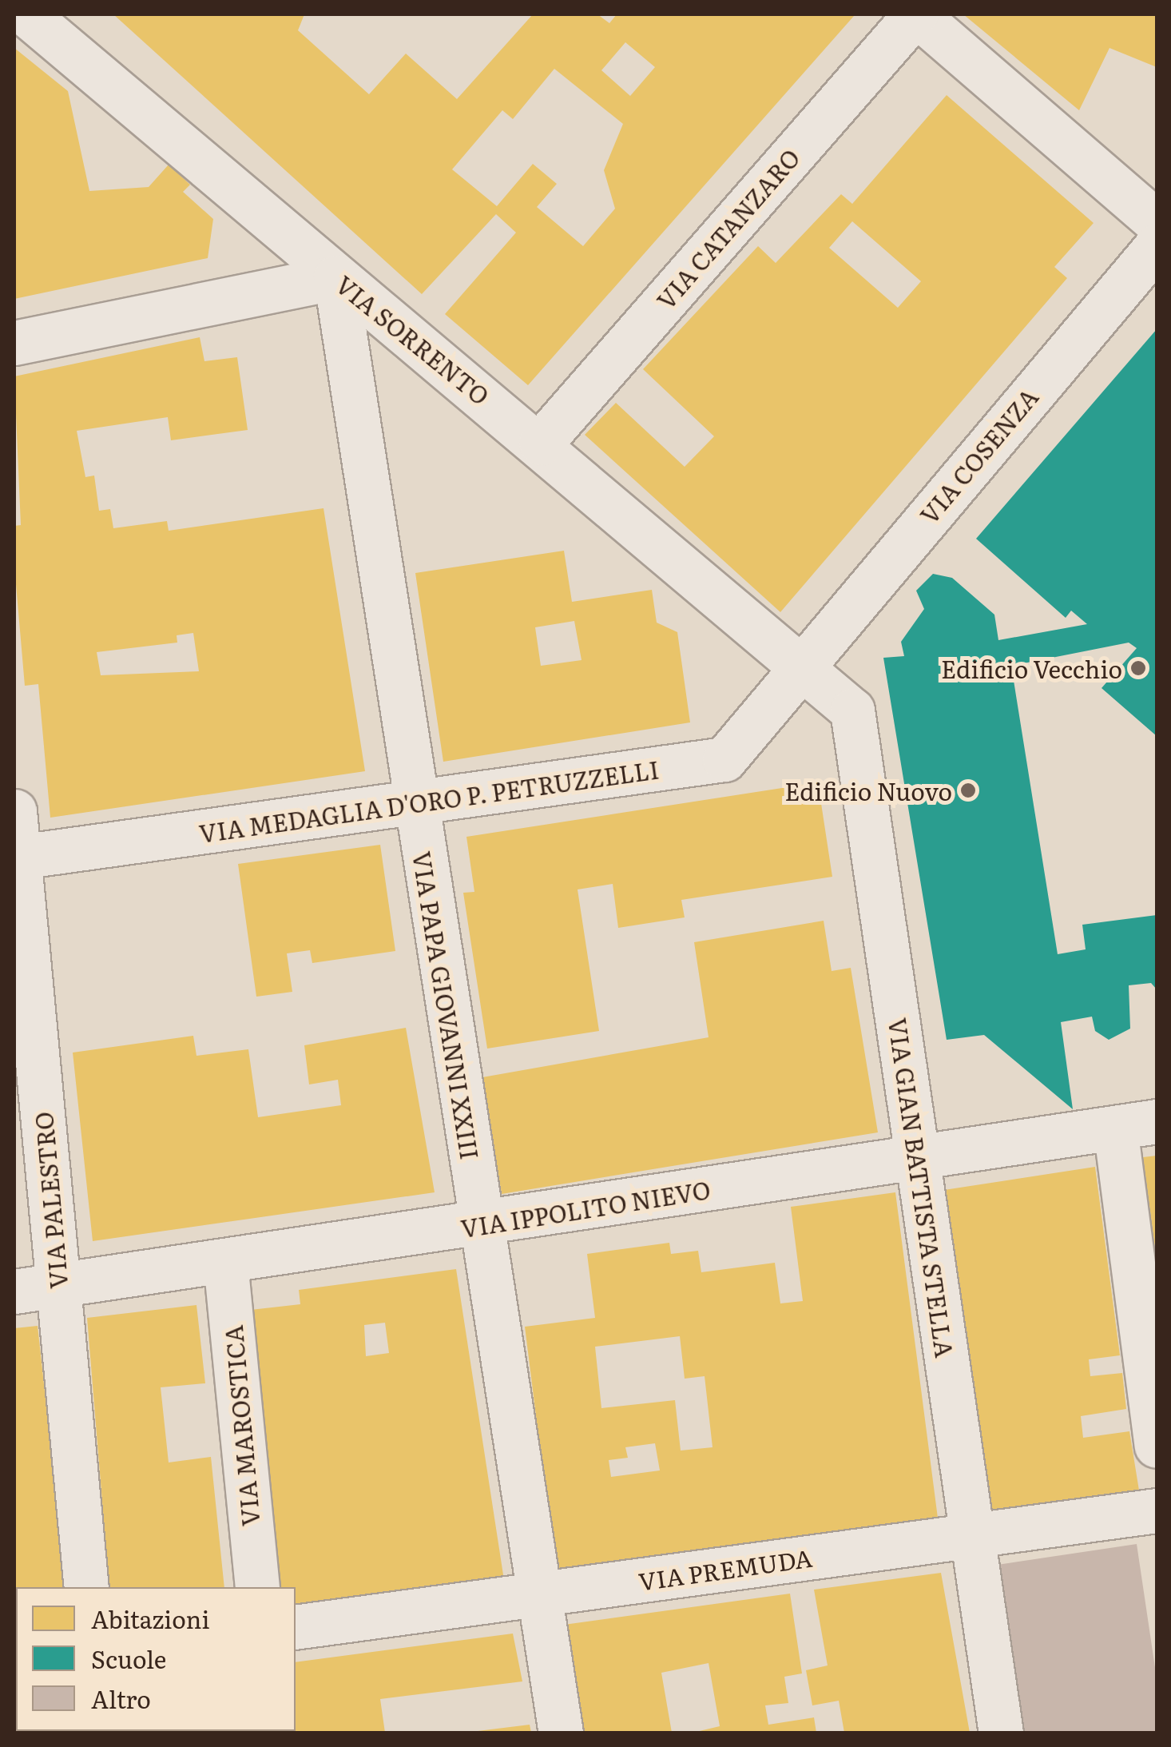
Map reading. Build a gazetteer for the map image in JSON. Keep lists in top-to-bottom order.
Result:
{
  "streets": {
    "street": [
      "VIA CATANZARO",
      "VIA SORRENTO",
      "VIA COSENZA",
      "VIA MEDAGLIA D'ORO P. PETRUZZELLI",
      "VIA PAPA GIOVANNI XXIII",
      "VIA GIAN BATTISTA STELLA",
      "VIA PALESTRO",
      "VIA IPPOLITO NIEVO",
      "VIA MAROSTICA",
      "VIA PREMUDA"
    ]
  },
  "crossings": [
    ["VIA CATANZARO", "VIA SORRENTO"],
    ["VIA SORRENTO", "VIA COSENZA"],
    ["VIA SORRENTO", "VIA MEDAGLIA D'ORO P. PETRUZZELLI"],
    ["VIA SORRENTO", "VIA PAPA GIOVANNI XXIII"],
    ["VIA SORRENTO", "VIA GIAN BATTISTA STELLA"],
    ["VIA COSENZA", "VIA MEDAGLIA D'ORO P. PETRUZZELLI"],
    ["VIA COSENZA", "VIA GIAN BATTISTA STELLA"],
    ["VIA MEDAGLIA D'ORO P. PETRUZZELLI", "VIA PAPA GIOVANNI XXIII"],
    ["VIA MEDAGLIA D'ORO P. PETRUZZELLI", "VIA GIAN BATTISTA STELLA"],
    ["VIA MEDAGLIA D'ORO P. PETRUZZELLI", "VIA PALESTRO"],
    ["VIA PAPA GIOVANNI XXIII", "VIA IPPOLITO NIEVO"],
    ["VIA PAPA GIOVANNI XXIII", "VIA PREMUDA"],
    ["VIA GIAN BATTISTA STELLA", "VIA IPPOLITO NIEVO"],
    ["VIA GIAN BATTISTA STELLA", "VIA PREMUDA"],
    ["VIA PALESTRO", "VIA IPPOLITO NIEVO"],
    ["VIA IPPOLITO NIEVO", "VIA MAROSTICA"]
  ],
  "places": ["Edificio Vecchio", "Edificio Nuovo"],
  "legend": ["Abitazioni", "Scuole", "Altro"]
}
